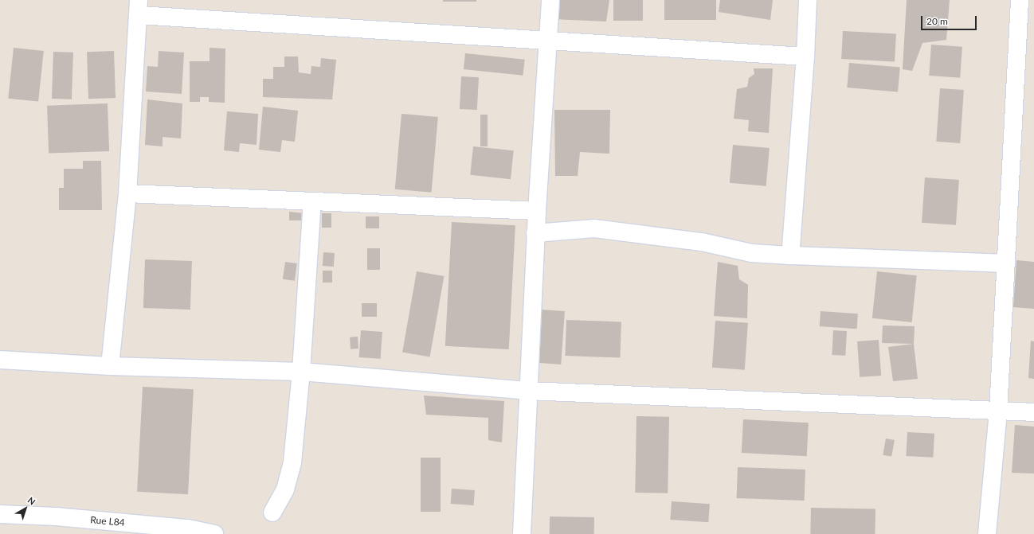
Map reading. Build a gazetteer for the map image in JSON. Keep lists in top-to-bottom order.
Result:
{
  "streets": {
    "street": ["Rue L84"]
  },
  "scale_bar": "20 m",
  "north": "top right"
}
